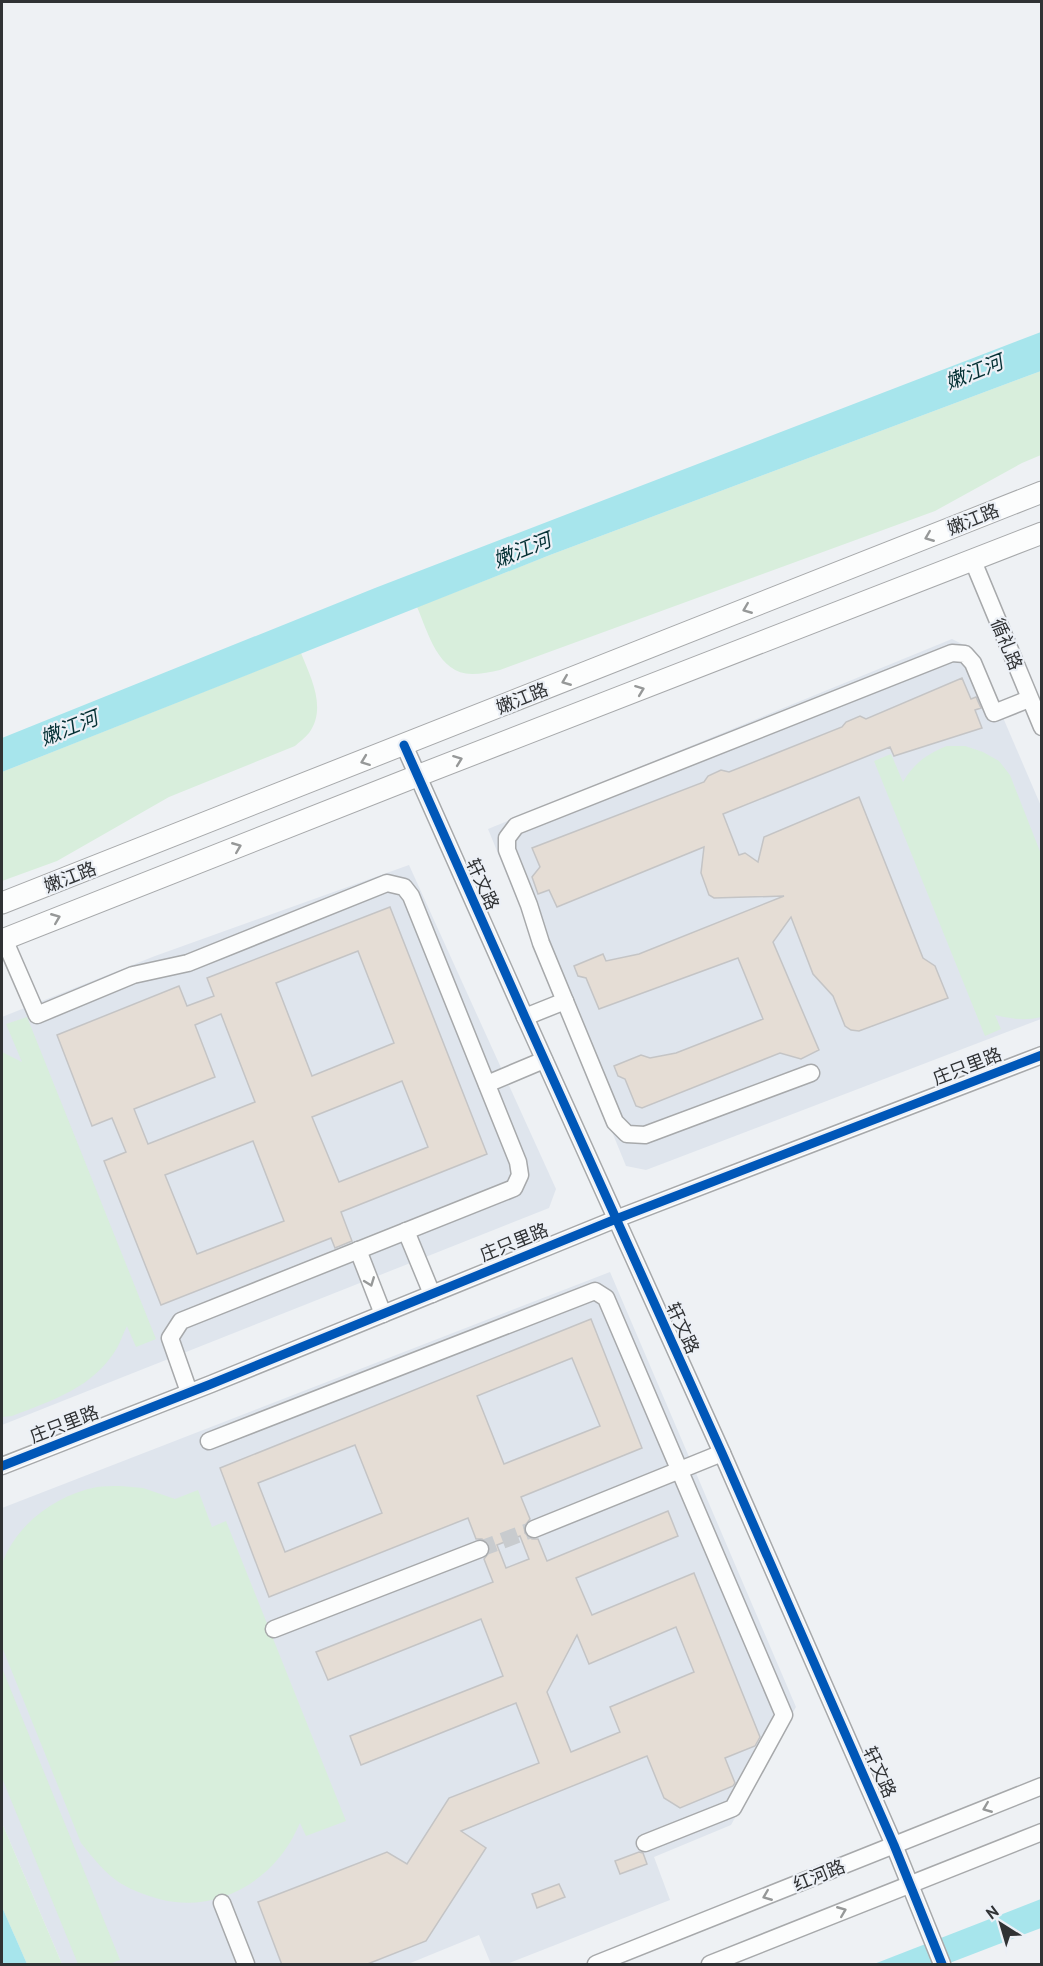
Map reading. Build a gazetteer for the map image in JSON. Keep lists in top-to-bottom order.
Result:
{
  "streets": {
    "main road": ["嫩江路"],
    "street": [
      "循礼路",
      "轩文路",
      "庄只里路",
      "红河路"
    ]
  },
  "crossings": [
    ["嫩江路", "循礼路"],
    ["嫩江路", "轩文路"],
    ["轩文路", "庄只里路"],
    ["轩文路", "红河路"]
  ],
  "water": ["嫩江河"],
  "north": "top left"
}
